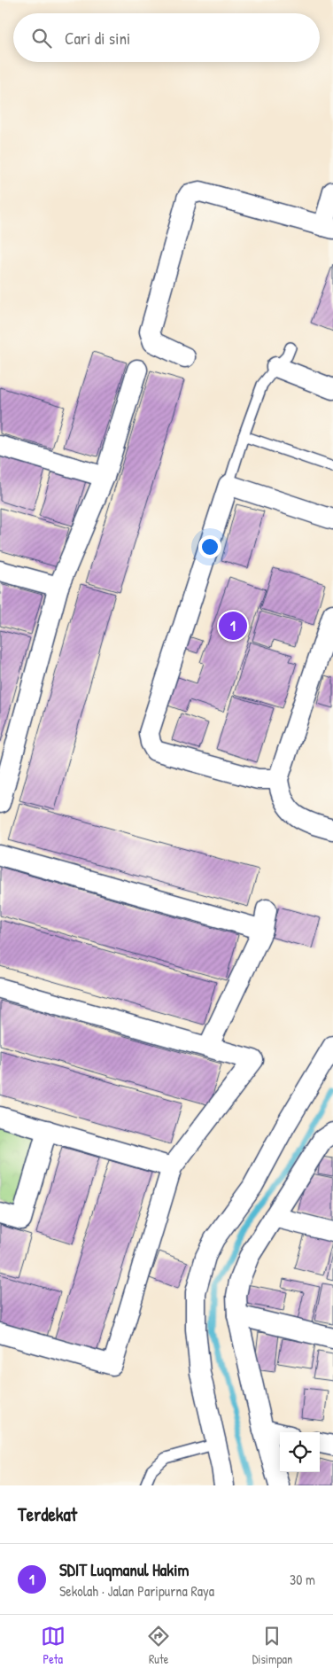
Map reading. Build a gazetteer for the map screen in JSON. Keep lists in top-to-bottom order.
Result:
{
  "page": {
    "search": "Cari di sini",
    "pins": "1",
    "heading": "Terdekat",
    "list": [
      {
        "mark": "1",
        "name": "SDIT Luqmanul Hakim",
        "note": "Sekolah · Jalan Paripurna Raya",
        "value": "30 m"
      }
    ],
    "nav": ["Peta", "Rute", "Disimpan"]
  }
}
